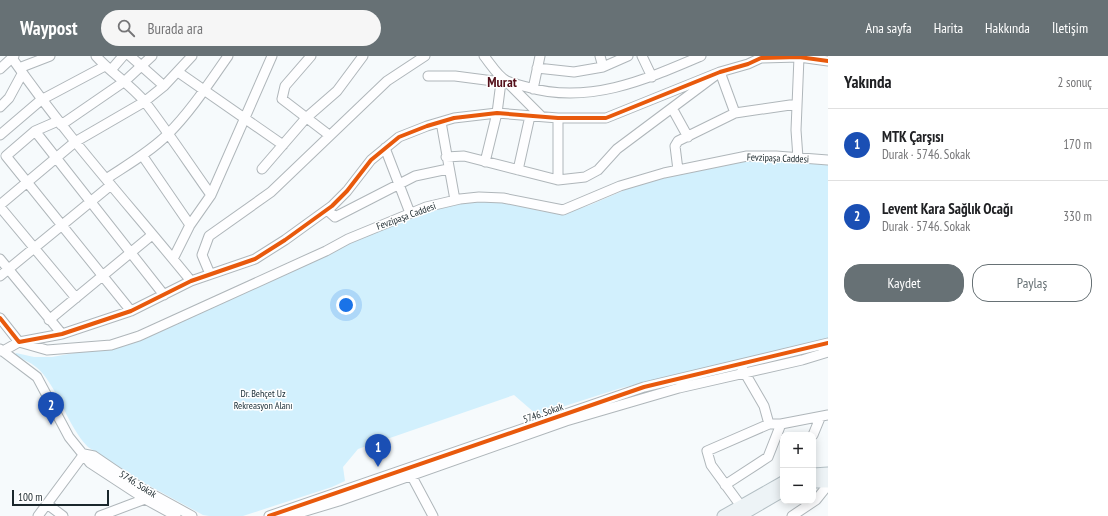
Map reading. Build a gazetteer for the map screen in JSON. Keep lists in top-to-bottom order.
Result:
{
  "streets": {
    "street": ["Fevzipaşa Caddesi", "5746. Sokak"]
  },
  "districts": ["Murat"],
  "parks": ["Dr. Behçet Uz Rekreasyon Alanı"],
  "scale_bar": "100 m",
  "page": {
    "header": "Waypost",
    "search": "Burada ara",
    "nav": [
      "Ana sayfa",
      "Harita",
      "Hakkında",
      "İletişim"
    ],
    "heading": ["Yakında", "2 sonuç"],
    "list": [
      {
        "mark": "1",
        "name": "MTK Çarşısı",
        "note": "Durak · 5746. Sokak",
        "value": "170 m"
      },
      {
        "mark": "2",
        "name": "Levent Kara Sağlık Ocağı",
        "note": "Durak · 5746. Sokak",
        "value": "330 m"
      }
    ],
    "buttons": ["Kaydet", "Paylaş"],
    "pins": ["2", "1"],
    "map_buttons": ["+", "−"],
    "scale": "100 m"
  }
}
